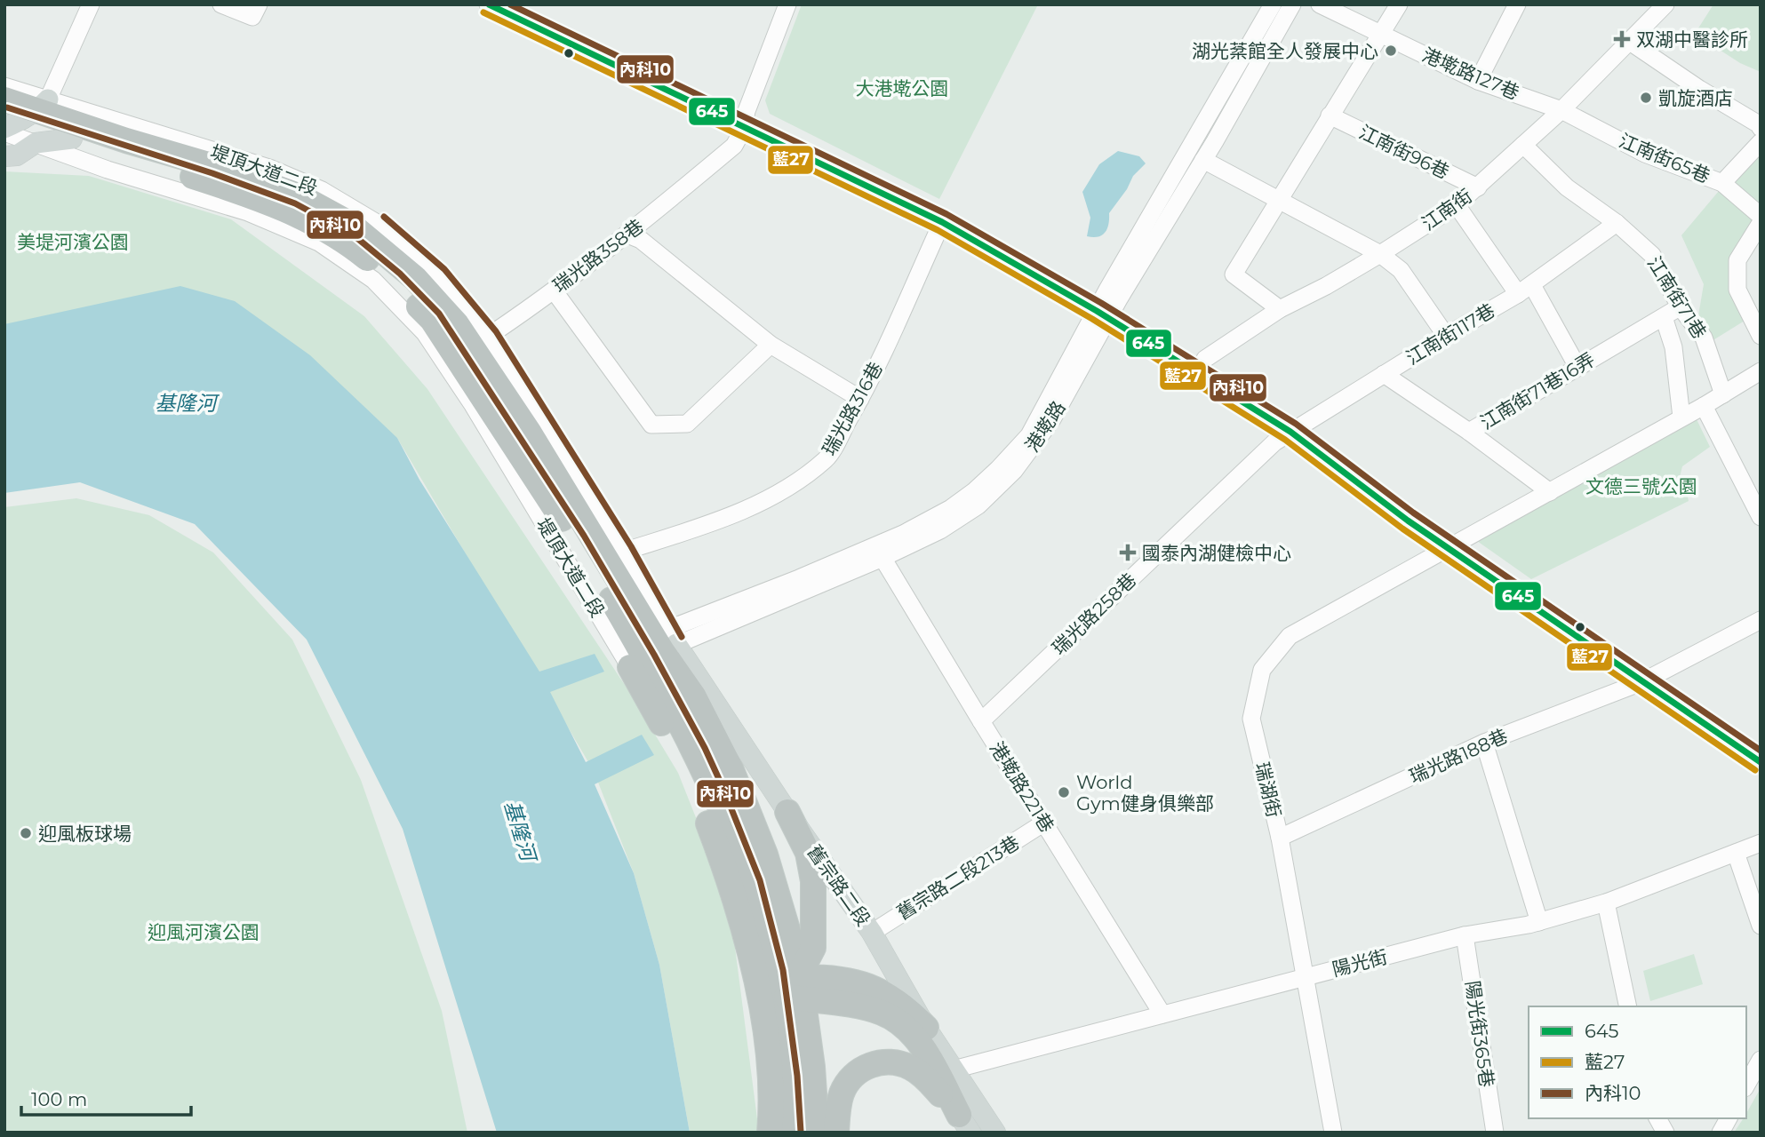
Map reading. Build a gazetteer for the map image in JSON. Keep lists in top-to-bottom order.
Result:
{
  "streets": {
    "highway": ["堤頂大道二段"],
    "main road": ["舊宗路二段"],
    "street": [
      "港墘路127巷",
      "江南街96巷",
      "江南街65巷",
      "江南街",
      "瑞光路358巷",
      "江南街71巷",
      "江南街117巷",
      "江南街71巷16弄",
      "瑞光路316巷",
      "港墘路",
      "瑞光路258巷",
      "瑞光路188巷",
      "港墘路221巷",
      "瑞湖街",
      "舊宗路二段213巷",
      "陽光街",
      "陽光街365巷"
    ]
  },
  "crossings": [
    ["港墘路127巷", "江南街65巷"],
    ["港墘路127巷", "江南街"],
    ["江南街96巷", "江南街"],
    ["江南街65巷", "江南街"],
    ["堤頂大道二段", "瑞光路358巷"],
    ["堤頂大道二段", "瑞光路316巷"],
    ["堤頂大道二段", "港墘路"],
    ["堤頂大道二段", "舊宗路二段"],
    ["江南街", "江南街71巷"],
    ["江南街71巷", "江南街117巷"],
    ["江南街71巷", "江南街71巷16弄"],
    ["江南街117巷", "江南街71巷16弄"],
    ["江南街117巷", "瑞光路258巷"],
    ["港墘路", "港墘路221巷"],
    ["港墘路", "舊宗路二段"],
    ["瑞光路258巷", "港墘路221巷"],
    ["瑞光路188巷", "瑞湖街"],
    ["港墘路221巷", "舊宗路二段213巷"],
    ["港墘路221巷", "陽光街"],
    ["瑞湖街", "陽光街"],
    ["舊宗路二段213巷", "舊宗路二段"],
    ["舊宗路二段", "陽光街"],
    ["陽光街", "陽光街365巷"]
  ],
  "water": ["基隆河"],
  "parks": [
    "大港墘公園",
    "美堤河濱公園",
    "文德三號公園",
    "迎風河濱公園"
  ],
  "places": {
    "health": ["双湖中醫診所", "國泰內湖健檢中心"],
    "other": [
      "湖光棻館全人發展中心",
      "凱旋酒店",
      "World Gym健身俱樂部",
      "迎風板球場"
    ]
  },
  "lines": ["transit line 645", "transit line 內科10", "transit line 藍27"],
  "legend": ["645", "藍27", "內科10"],
  "scale_bar": "100 m"
}
